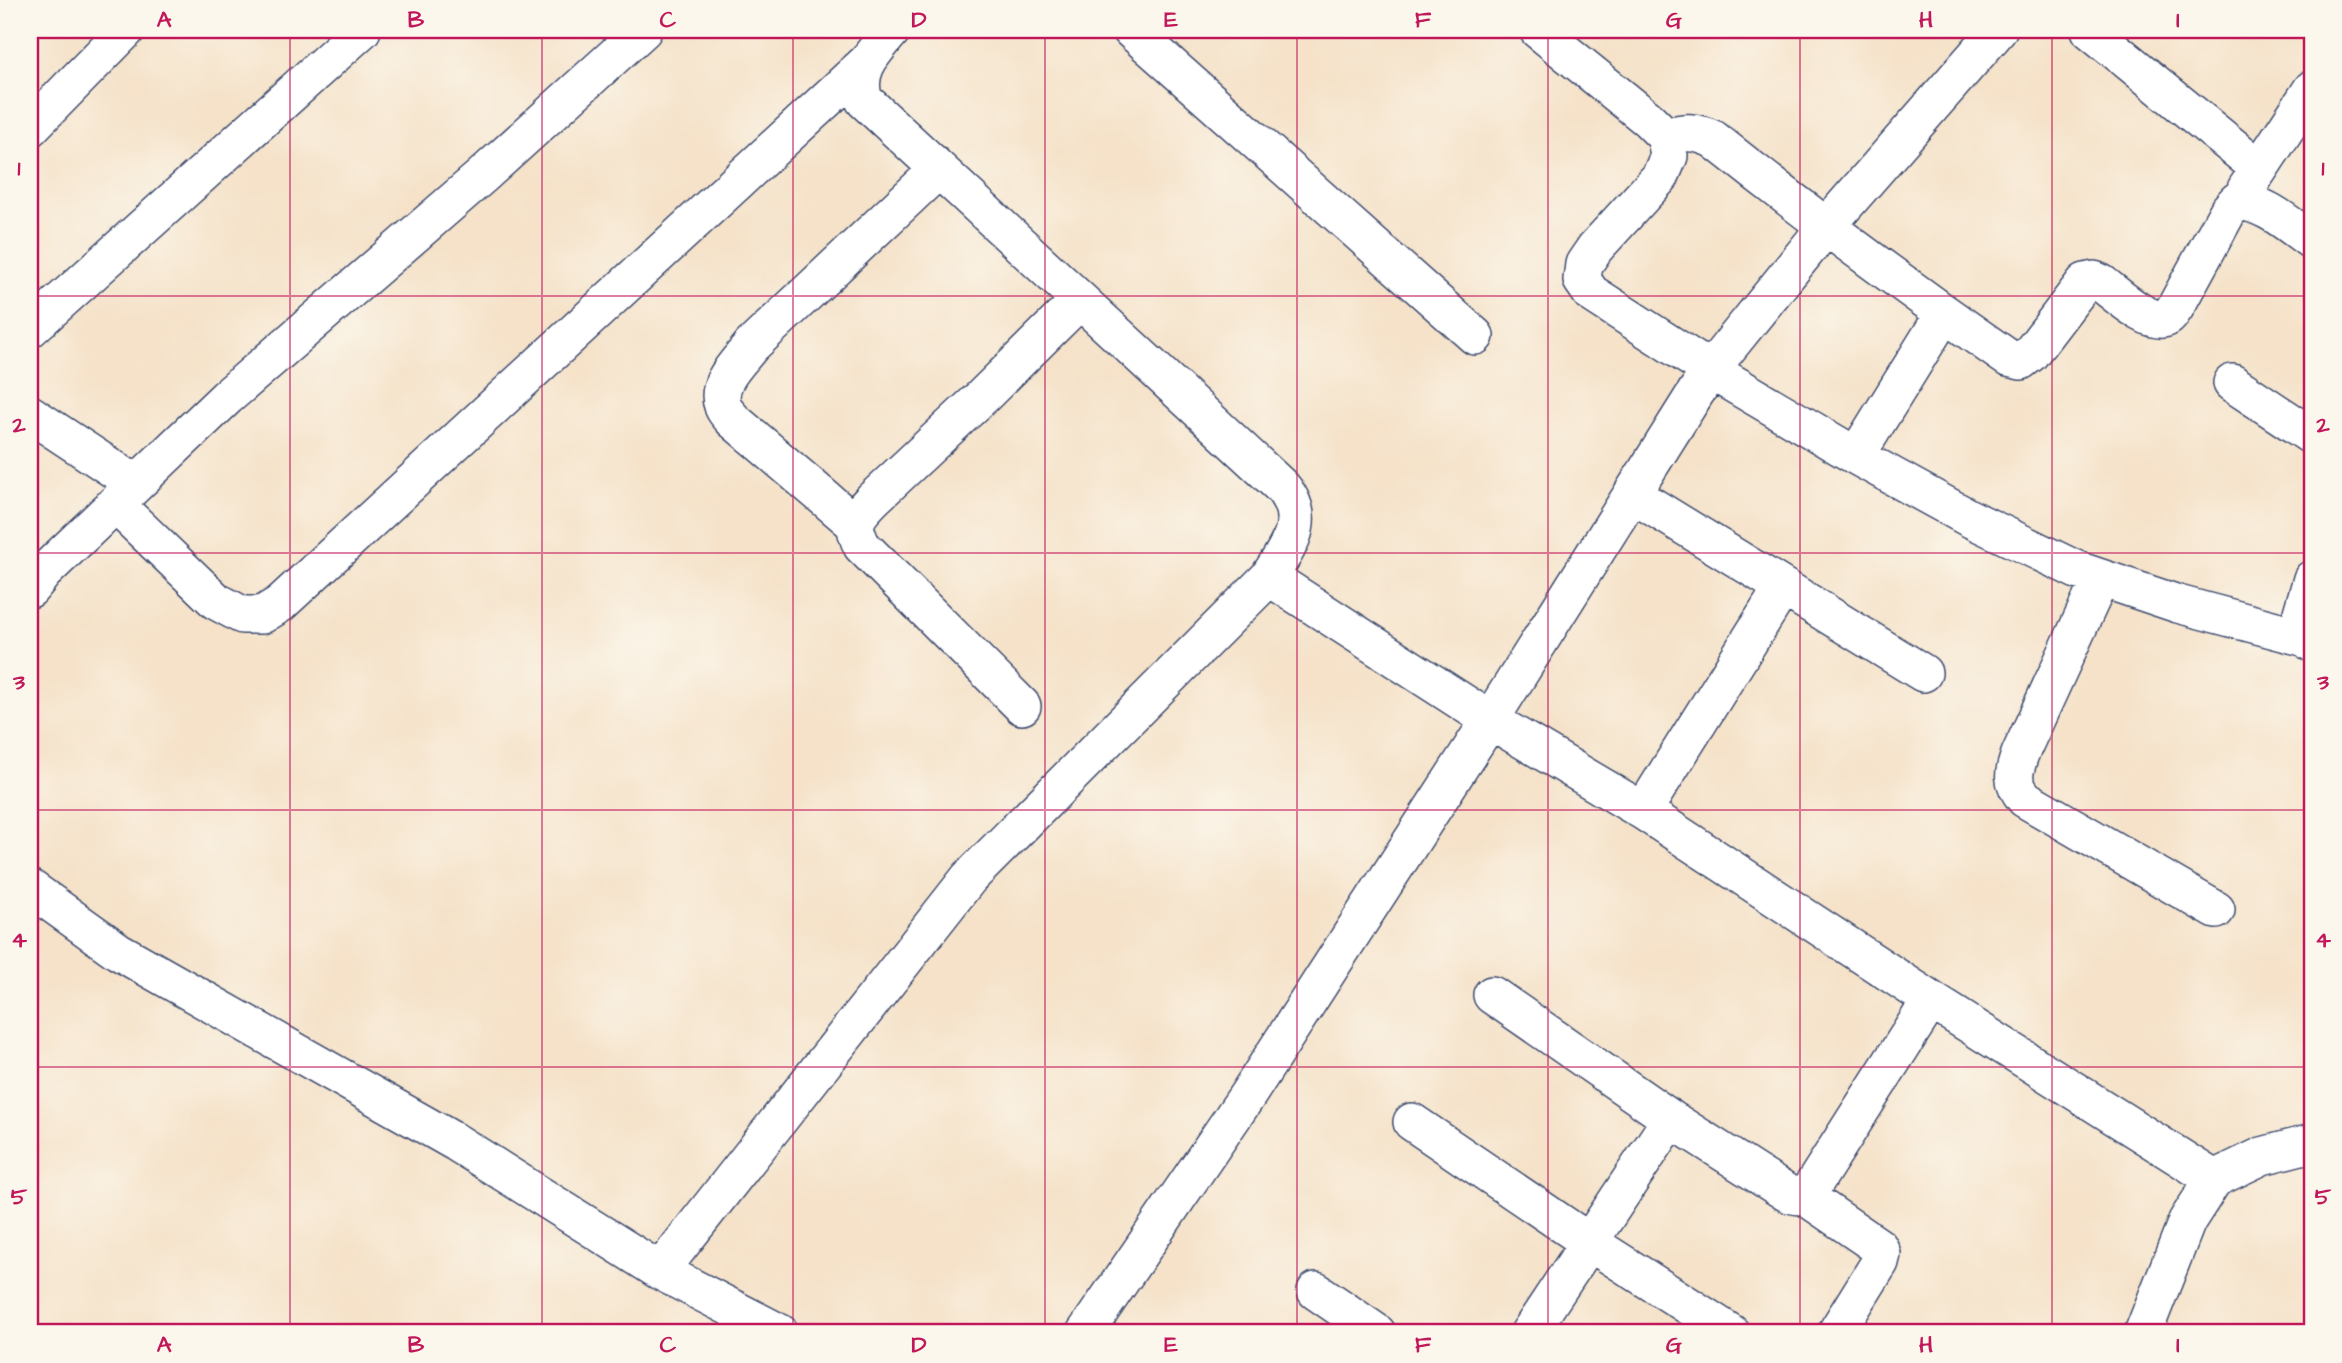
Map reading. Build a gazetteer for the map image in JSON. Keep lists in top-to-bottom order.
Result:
{
  "grid": {
    "columns": [
      "A",
      "B",
      "C",
      "D",
      "E",
      "F",
      "G",
      "H",
      "I"
    ],
    "rows": [
      "1",
      "2",
      "3",
      "4",
      "5"
    ]
  }
}
